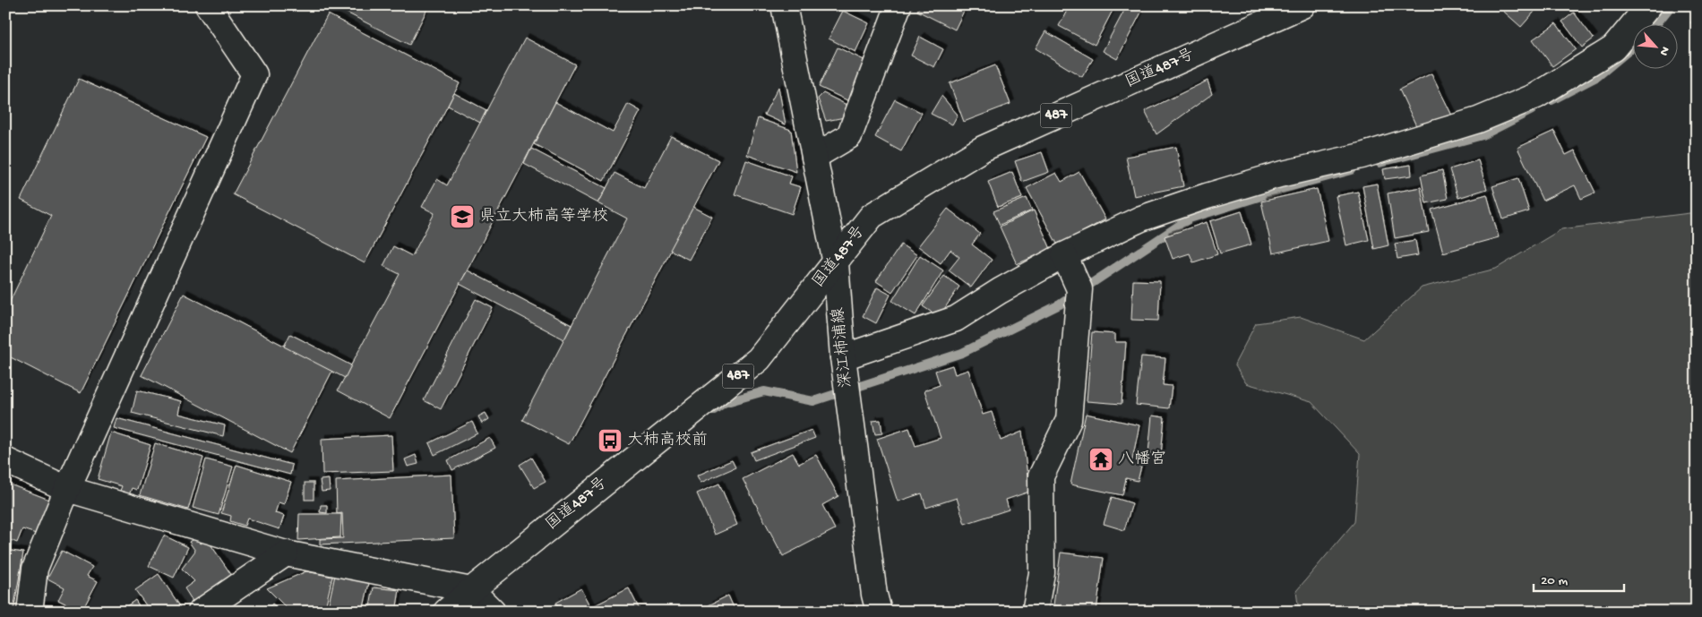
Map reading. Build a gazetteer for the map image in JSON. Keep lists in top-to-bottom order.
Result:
{
  "streets": {
    "main road": ["国道487号", "487", "深江柿浦線"]
  },
  "crossings": [
    ["国道487号", "深江柿浦線"]
  ],
  "places": {
    "school or university": ["県立大柿高等学校"],
    "bus stop": ["大柿高校前"],
    "temple": ["八幡宮"]
  },
  "scale_bar": "20 m",
  "north": "bottom right"
}
